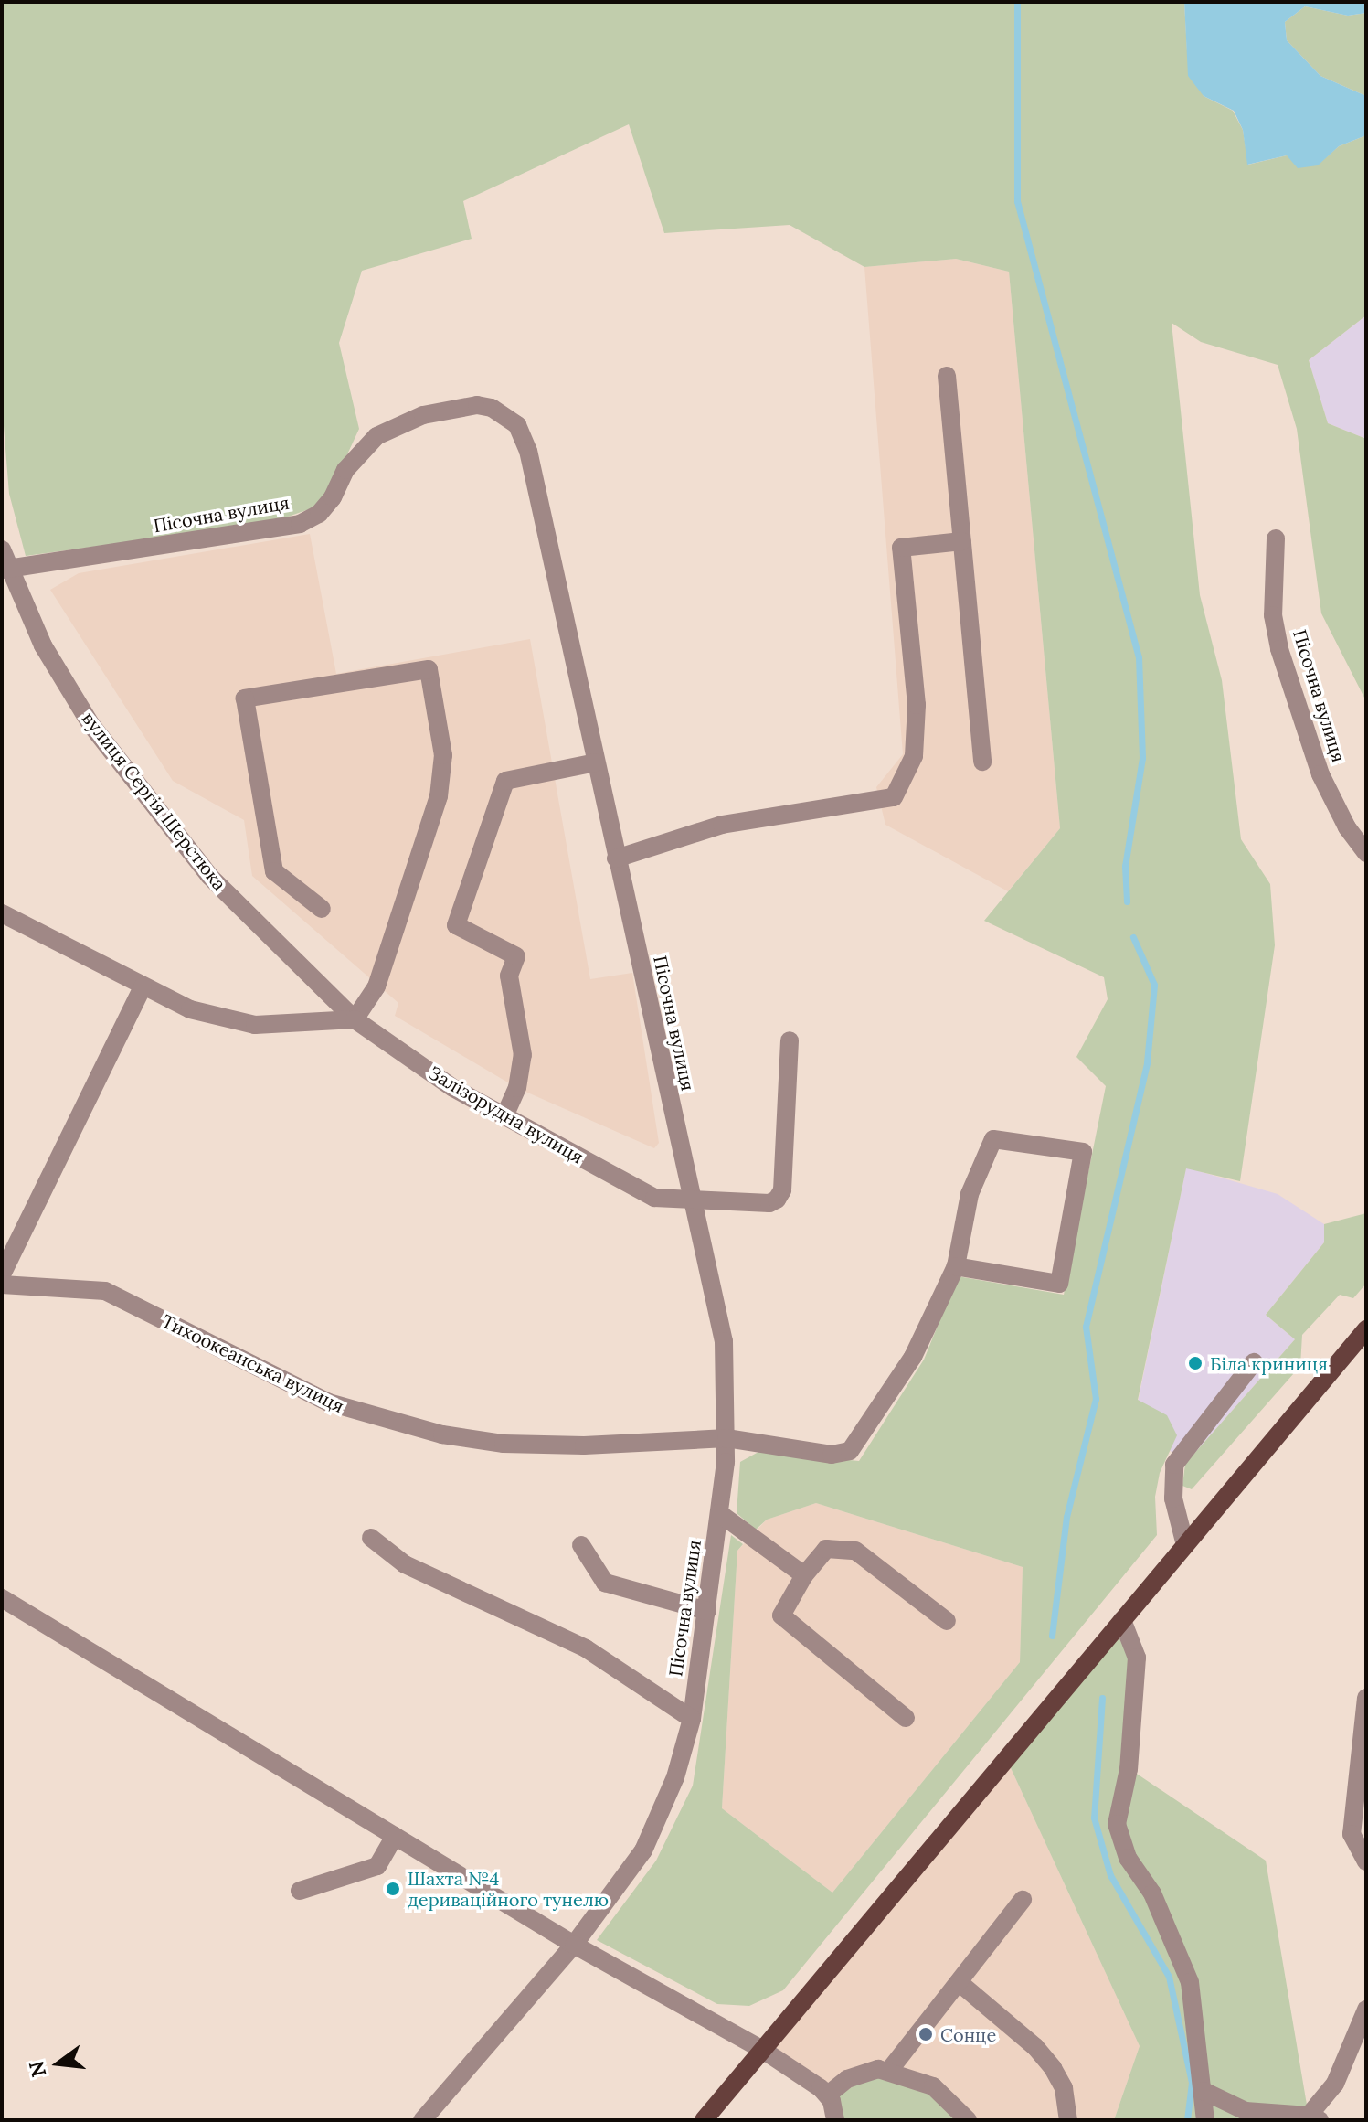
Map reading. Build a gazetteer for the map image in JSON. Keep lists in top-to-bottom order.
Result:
{
  "streets": {
    "street": [
      "Пісочна вулиця",
      "вулиця Сергія Шерстюка",
      "Залізорудна вулиця",
      "Тихоокеанська вулиця"
    ]
  },
  "crossings": [
    ["Пісочна вулиця", "вулиця Сергія Шерстюка"],
    ["Пісочна вулиця", "Залізорудна вулиця"],
    ["Пісочна вулиця", "Тихоокеанська вулиця"],
    ["вулиця Сергія Шерстюка", "Залізорудна вулиця"]
  ],
  "places": ["Біла криниця", "Шахта №4 дериваційного тунелю", "Сонце"],
  "north": "left"
}
